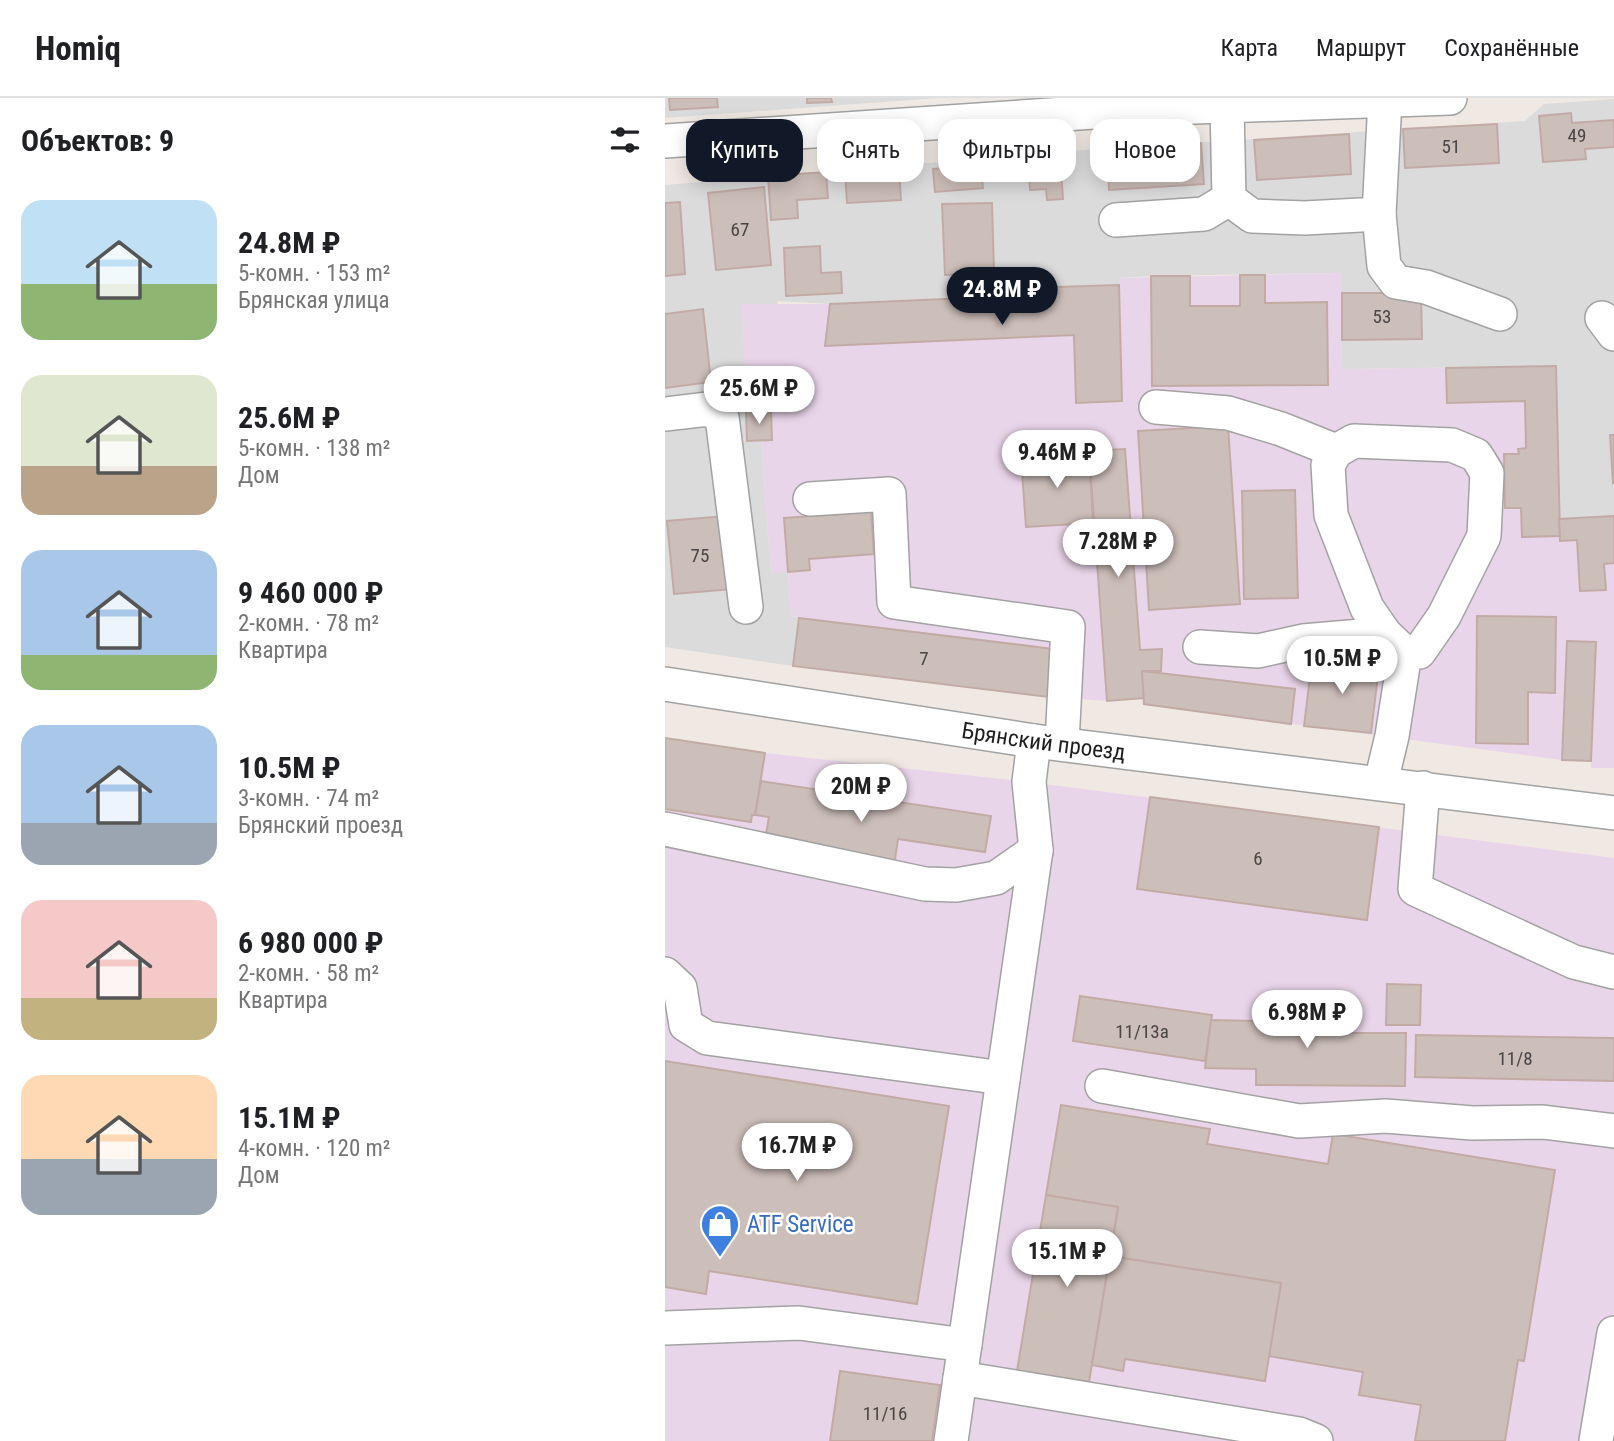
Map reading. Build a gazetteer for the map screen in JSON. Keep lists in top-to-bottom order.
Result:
{
  "streets": {
    "street": ["Брянский проезд"]
  },
  "places": {
    "shop": ["ATF Service"]
  },
  "house_numbers": [
    "49",
    "51",
    "67",
    "53",
    "75",
    "7",
    "6",
    "11/13а",
    "11/8",
    "11/16"
  ],
  "page": {
    "header": "Homiq",
    "nav": ["Карта", "Маршрут", "Сохранённые"],
    "heading": "Объектов: 9",
    "chip": [
      "Купить",
      "Снять",
      "Фильтры",
      "Новое"
    ],
    "list": [
      {
        "name": "24.8M ₽",
        "note": "5-комн. · 153 m² · Брянская улица"
      },
      {
        "name": "25.6M ₽",
        "note": "5-комн. · 138 m² · Дом"
      },
      {
        "name": "9 460 000 ₽",
        "note": "2-комн. · 78 m² · Квартира"
      },
      {
        "name": "10.5M ₽",
        "note": "3-комн. · 74 m² · Брянский проезд"
      },
      {
        "name": "6 980 000 ₽",
        "note": "2-комн. · 58 m² · Квартира"
      },
      {
        "name": "15.1M ₽",
        "note": "4-комн. · 120 m² · Дом"
      }
    ],
    "price": [
      "24.8M ₽",
      "25.6M ₽",
      "9.46M ₽",
      "7.28M ₽",
      "10.5M ₽",
      "20M ₽",
      "6.98M ₽",
      "16.7M ₽",
      "15.1M ₽"
    ]
  }
}
